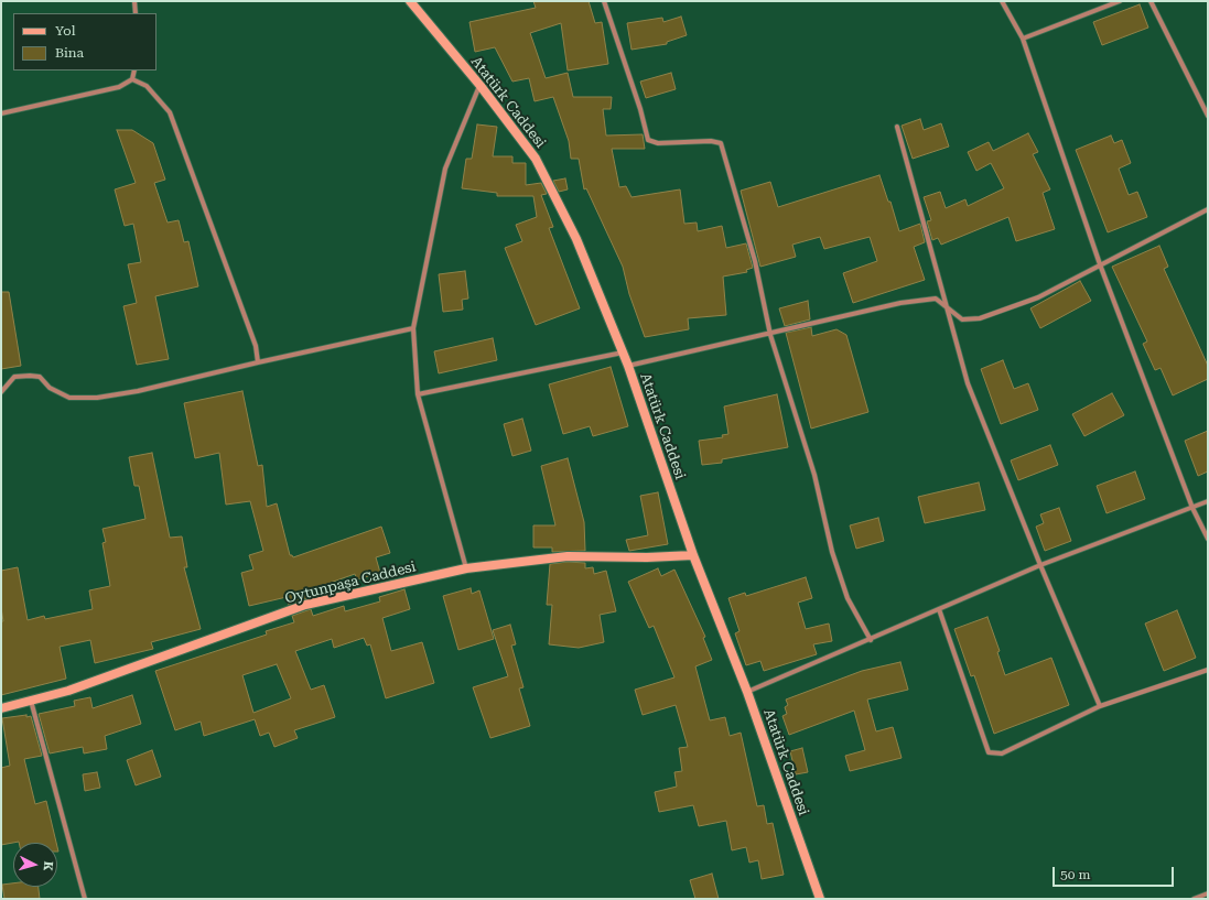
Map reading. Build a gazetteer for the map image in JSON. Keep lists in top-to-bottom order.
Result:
{
  "streets": {
    "main road": ["Atatürk Caddesi", "Oytunpaşa Caddesi"]
  },
  "crossings": [
    ["Atatürk Caddesi", "Oytunpaşa Caddesi"]
  ],
  "legend": ["Yol", "Bina"],
  "scale_bar": "50 m",
  "north": "right"
}
